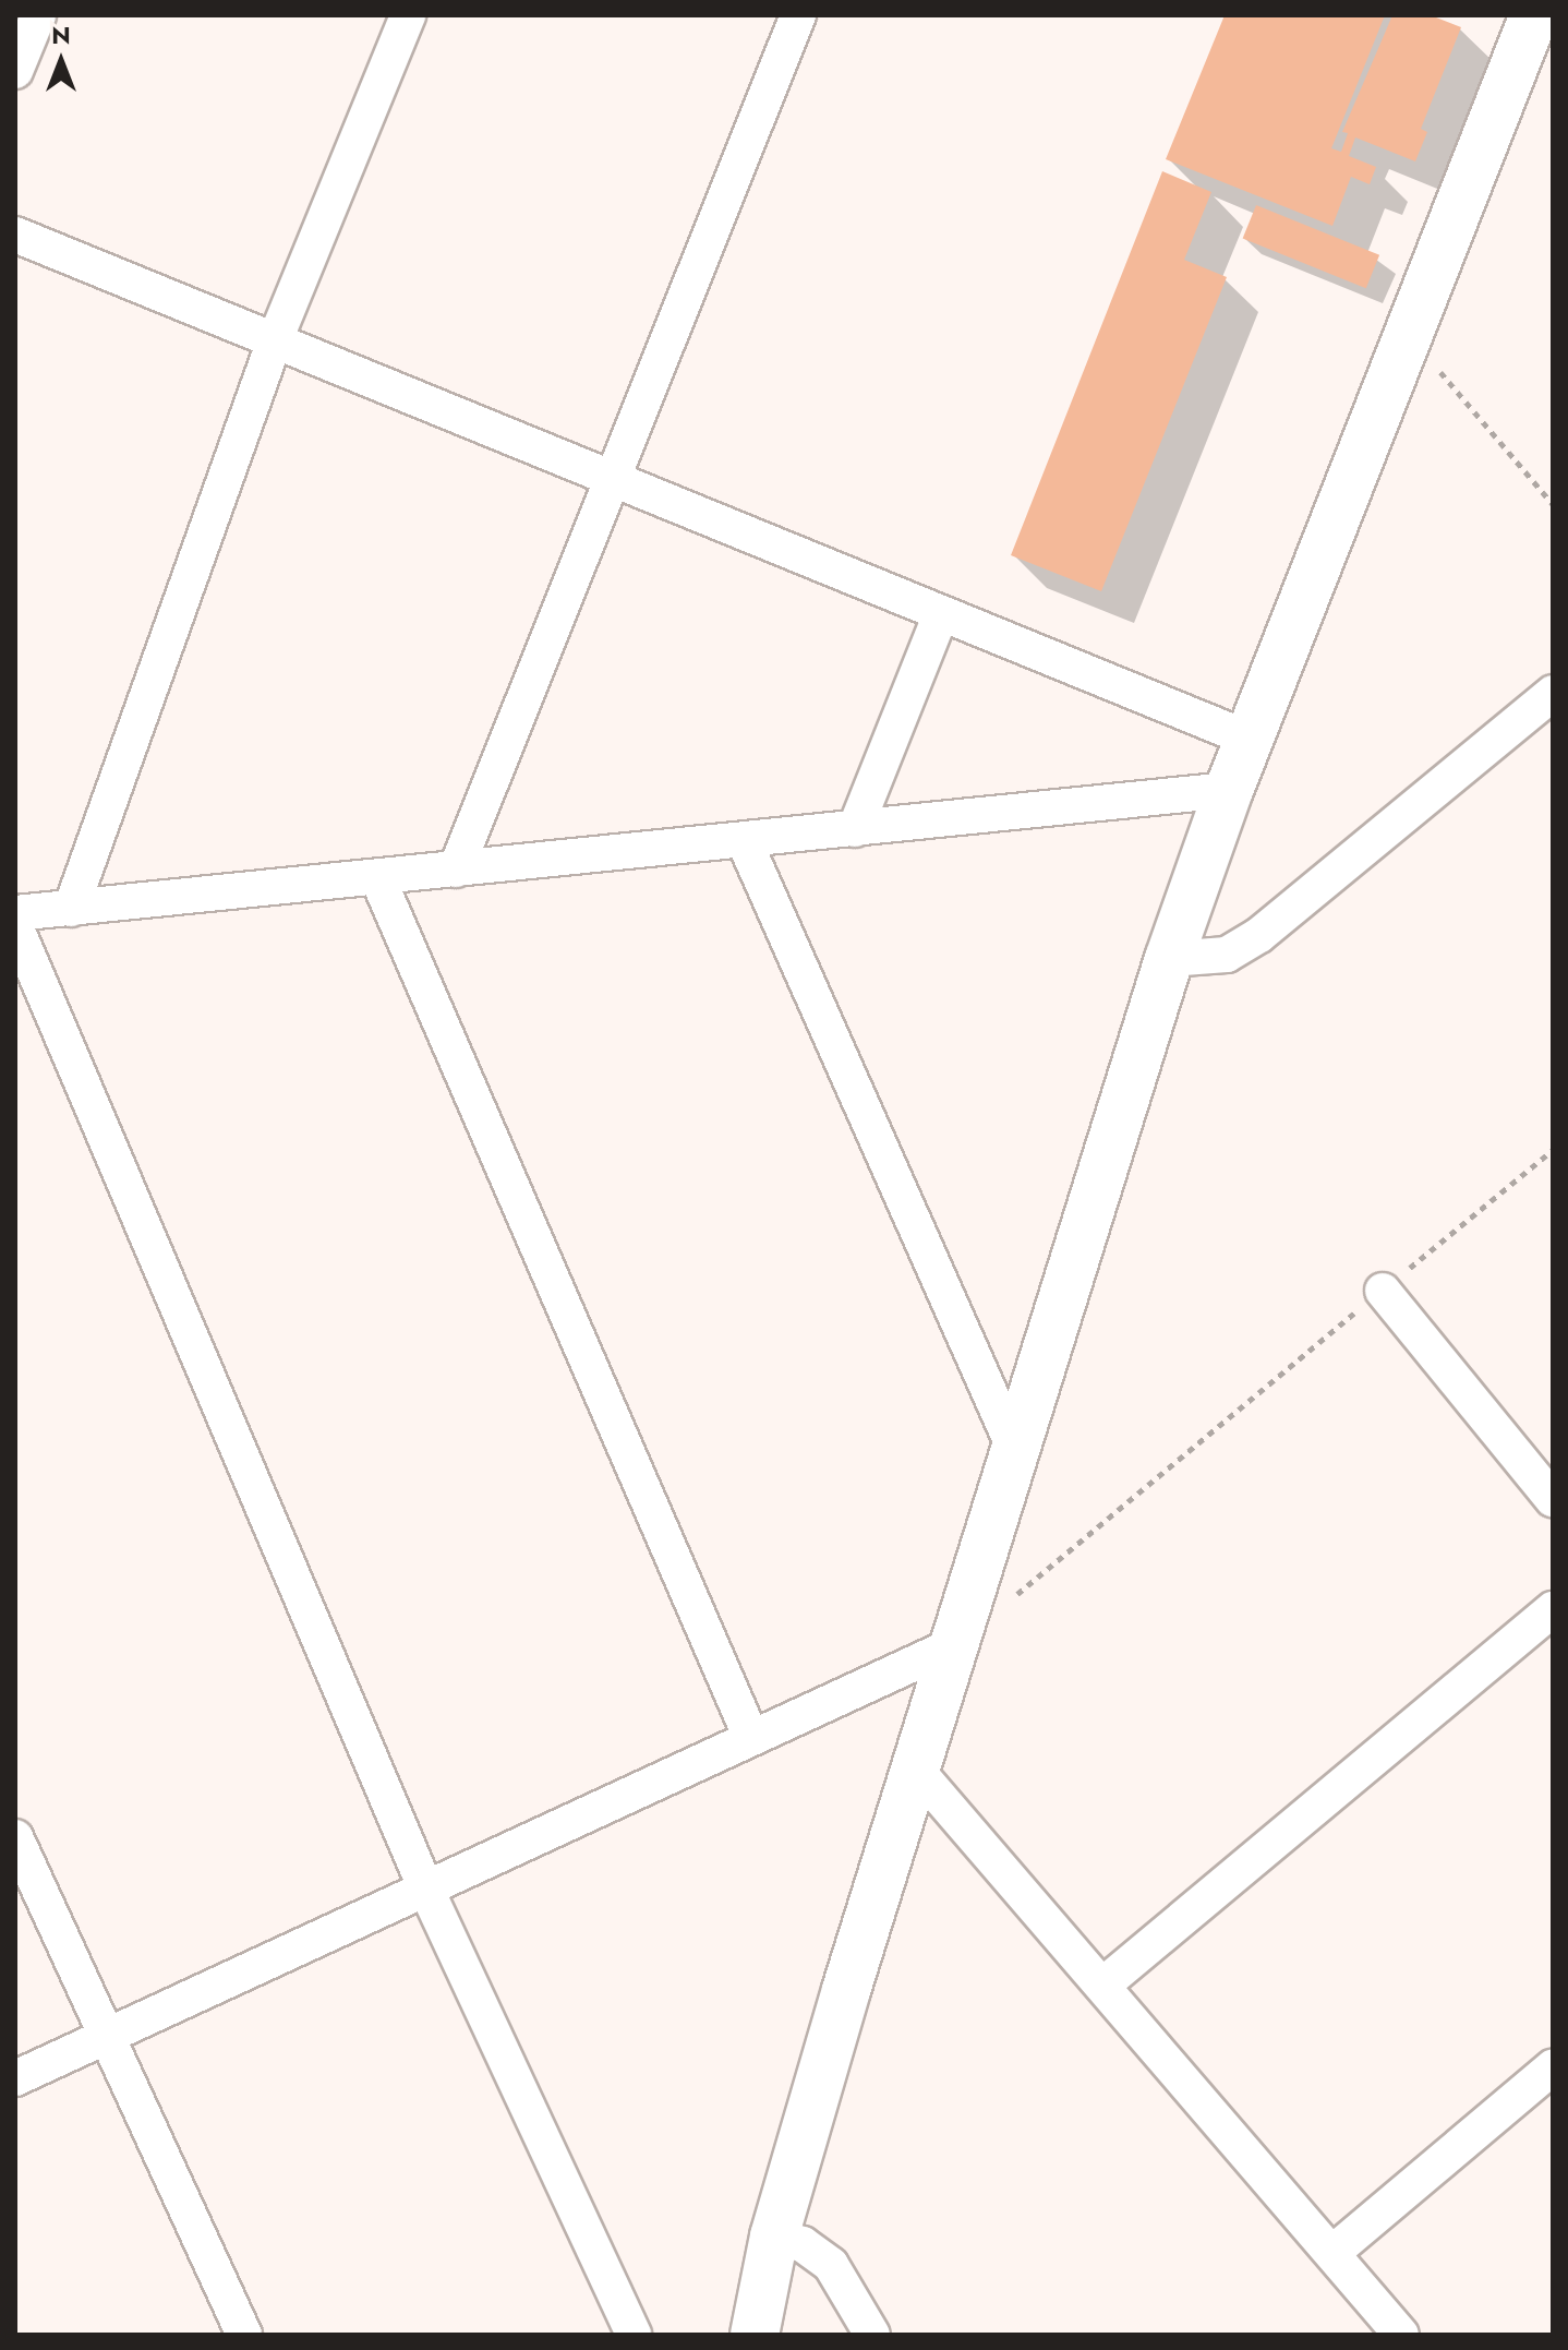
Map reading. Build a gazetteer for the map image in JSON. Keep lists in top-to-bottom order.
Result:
{
  "north": "top"
}
